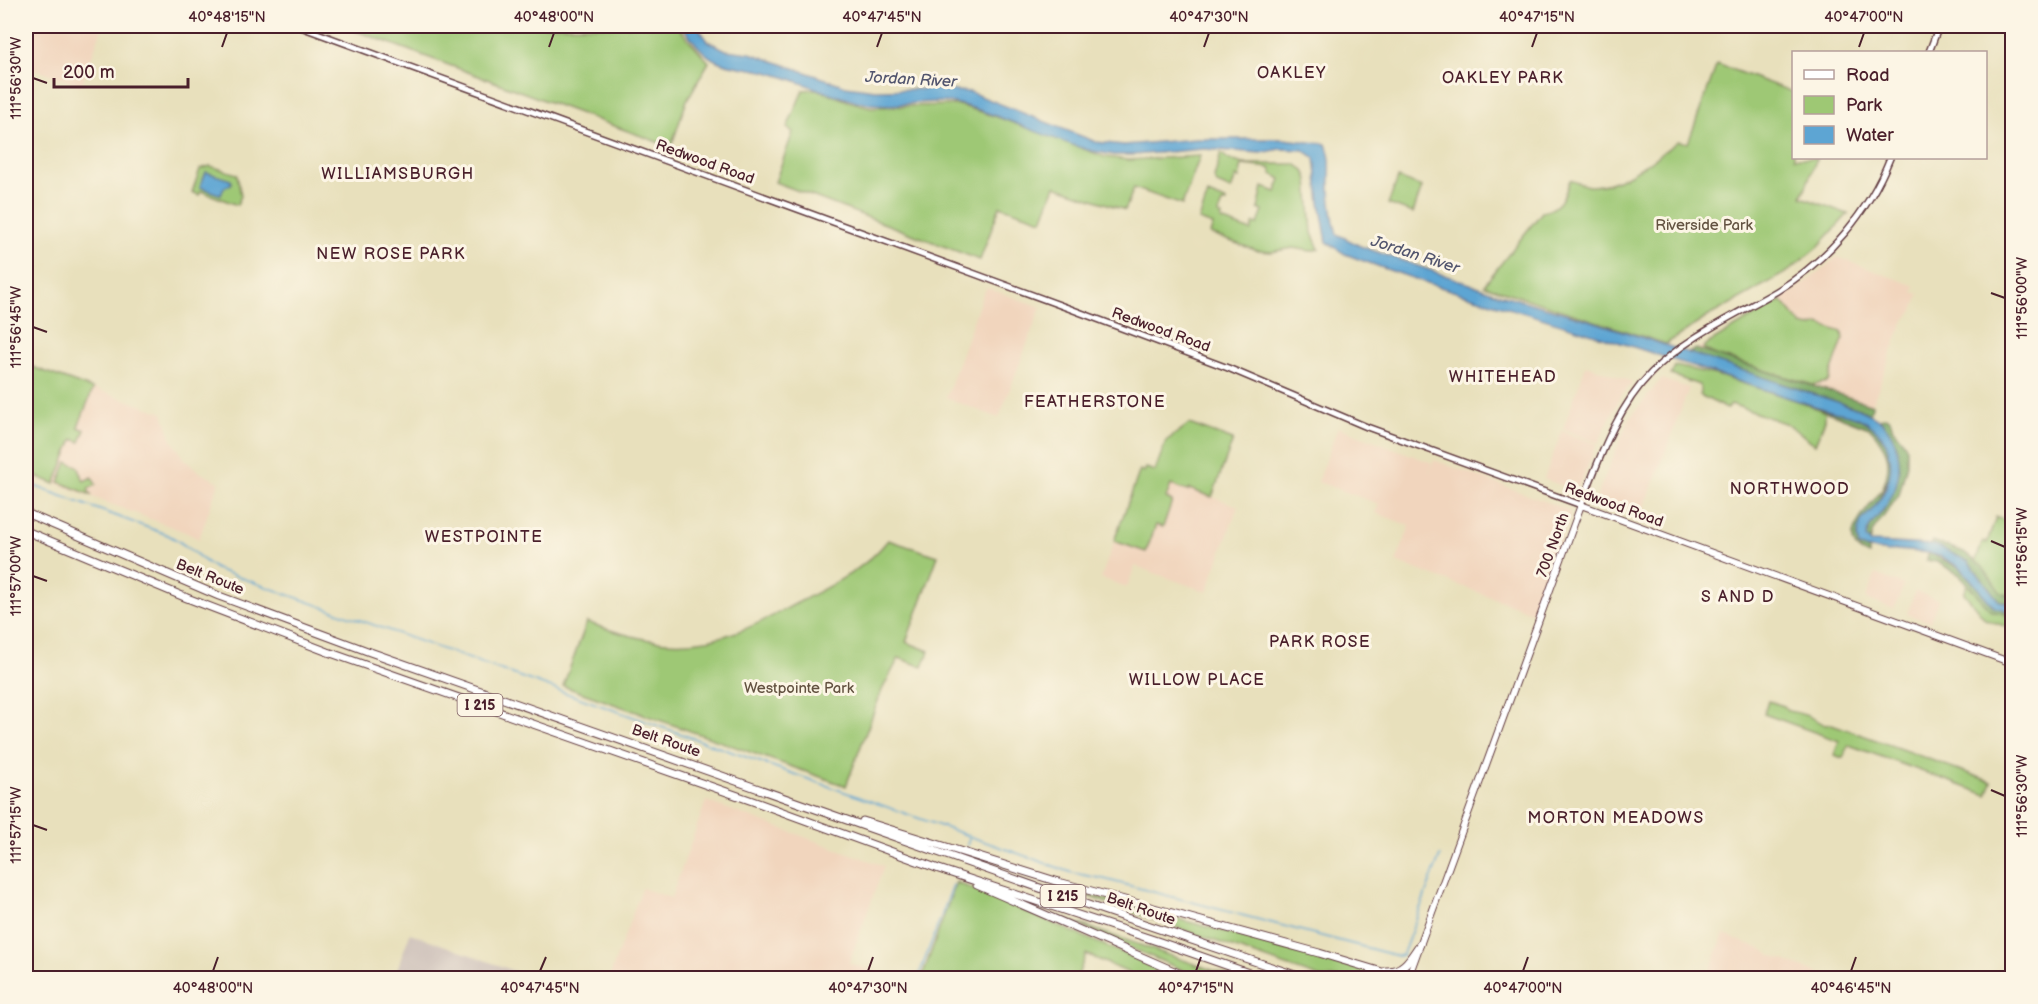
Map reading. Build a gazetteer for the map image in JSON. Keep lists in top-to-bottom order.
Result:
{
  "streets": {
    "highway": ["Belt Route", "I 215"],
    "main road": ["Redwood Road", "700 North"]
  },
  "crossings": [
    ["Redwood Road", "700 North"]
  ],
  "districts": [
    "OAKLEY",
    "OAKLEY PARK",
    "WILLIAMSBURGH",
    "NEW ROSE PARK",
    "WHITEHEAD",
    "FEATHERSTONE",
    "NORTHWOOD",
    "WESTPOINTE",
    "S AND D",
    "PARK ROSE",
    "WILLOW PLACE",
    "MORTON MEADOWS"
  ],
  "water": ["Jordan River"],
  "parks": ["Riverside Park", "Westpointe Park"],
  "legend": ["Road", "Park", "Water"],
  "scale_bar": "200 m",
  "coordinates": [
    "40°48'15\"N",
    "40°48'00\"N",
    "40°47'45\"N",
    "40°47'30\"N",
    "40°47'15\"N",
    "40°47'00\"N",
    "111°56'30\"W",
    "111°56'00\"W",
    "111°56'45\"W",
    "111°56'15\"W",
    "111°57'00\"W",
    "111°57'15\"W",
    "40°46'45\"N"
  ]
}
